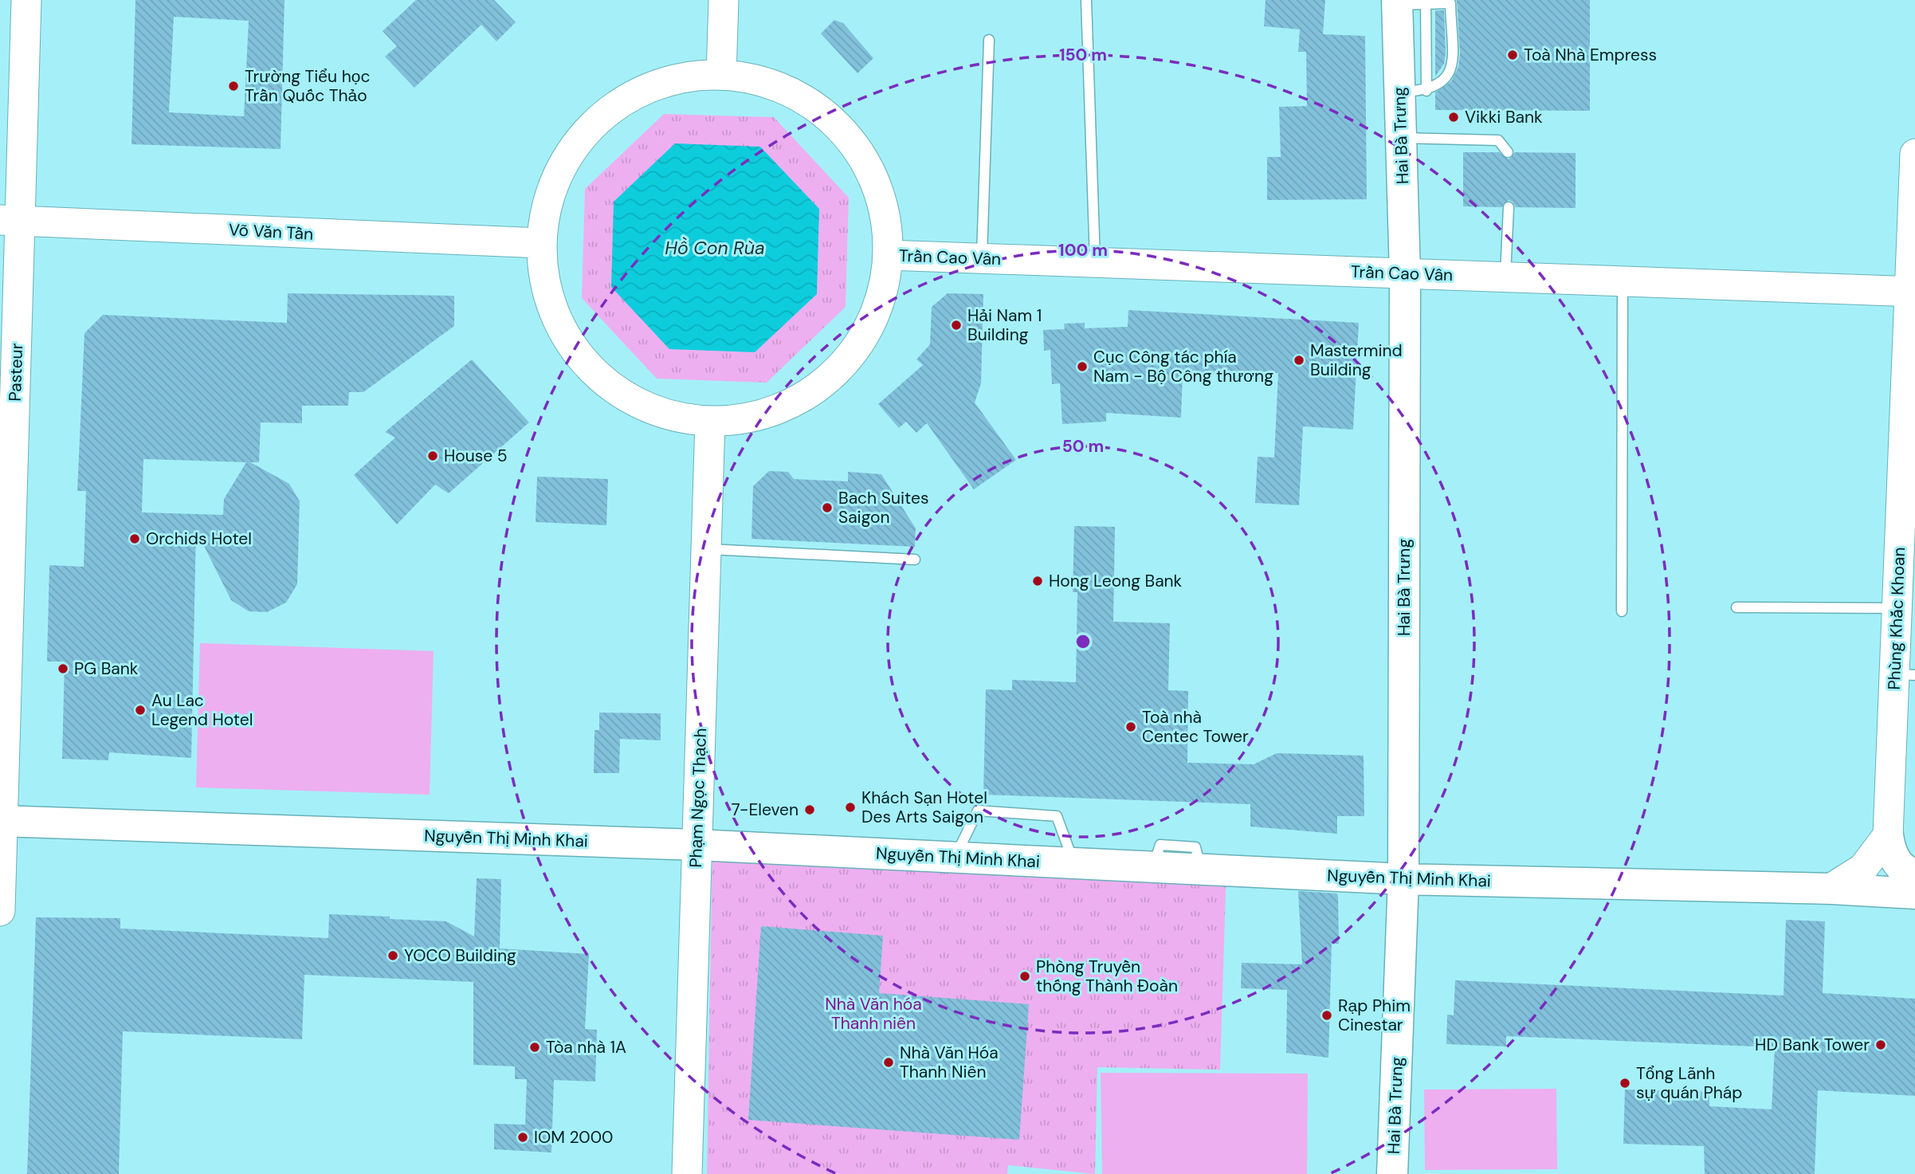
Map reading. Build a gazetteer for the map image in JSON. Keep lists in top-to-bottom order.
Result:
{
  "streets": {
    "main road": [
      "Hai Bà Trưng",
      "Võ Văn Tần",
      "Trần Cao Vân",
      "Pasteur",
      "Phùng Khắc Khoan",
      "Phạm Ngọc Thạch",
      "Nguyễn Thị Minh Khai"
    ]
  },
  "crossings": [
    ["Hai Bà Trưng", "Trần Cao Vân"],
    ["Hai Bà Trưng", "Nguyễn Thị Minh Khai"],
    ["Võ Văn Tần", "Pasteur"],
    ["Trần Cao Vân", "Phùng Khắc Khoan"],
    ["Pasteur", "Nguyễn Thị Minh Khai"],
    ["Phạm Ngọc Thạch", "Nguyễn Thị Minh Khai"]
  ],
  "water": ["Hồ Con Rùa"],
  "parks": ["Nhà Văn hóa Thanh niên"],
  "places": [
    "Toà Nhà Empress",
    "Trường Tiểu học Trần Quốc Thảo",
    "Vikki Bank",
    "Hải Nam 1 Building",
    "Mastermind Building",
    "Cục Công tác phía Nam - Bộ Công thương",
    "House 5",
    "Bach Suites Saigon",
    "Orchids Hotel",
    "Hong Leong Bank",
    "PG Bank",
    "Au Lac Legend Hotel",
    "Toà nhà Centec Tower",
    "Khách Sạn Hotel Des Arts Saigon",
    "7-Eleven",
    "YOCO Building",
    "Phòng Truyền thống Thành Đoàn",
    "Rạp Phim Cinestar",
    "HD Bank Tower",
    "Tòa nhà 1A",
    "Nhà Văn Hóa Thanh Niên",
    "Tổng Lãnh sự quán Pháp",
    "IOM 2000"
  ],
  "rings": ["150 m", "100 m", "50 m"]
}
